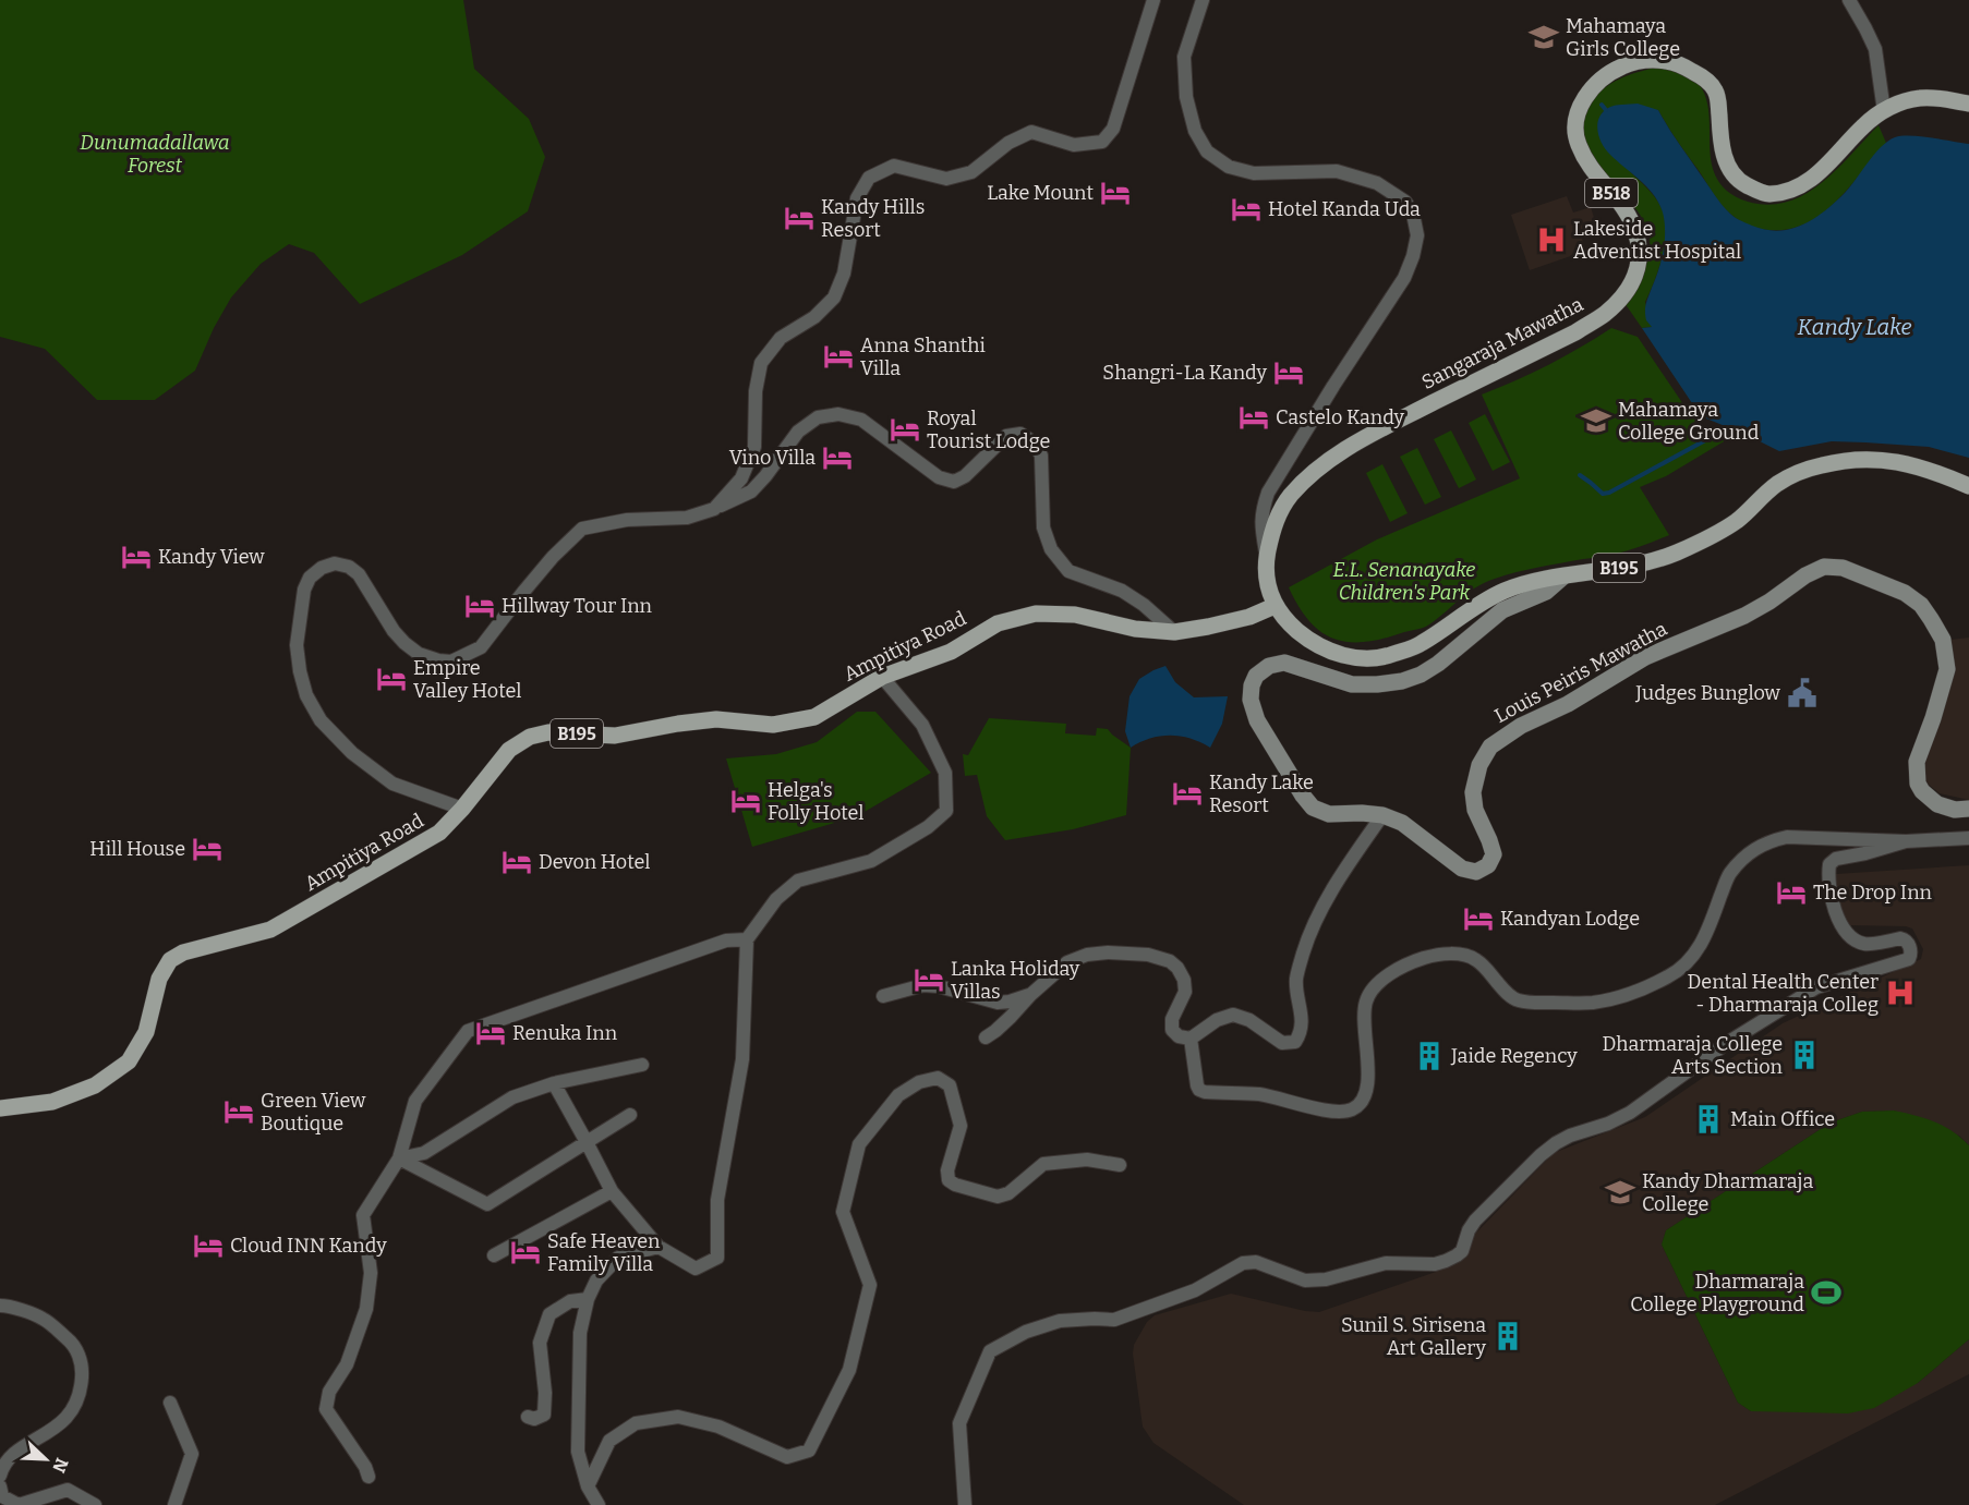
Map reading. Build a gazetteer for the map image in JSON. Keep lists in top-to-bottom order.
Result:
{
  "streets": {
    "main road": [
      "B518",
      "Sangaraja Mawatha",
      "B195",
      "Ampitiya Road",
      "Louis Peiris Mawatha"
    ]
  },
  "crossings": [
    ["Sangaraja Mawatha", "Ampitiya Road"],
    ["Sangaraja Mawatha", "Louis Peiris Mawatha"]
  ],
  "water": ["Kandy Lake"],
  "parks": ["Dunumadallawa Forest", "E.L. Senanayake Children's Park"],
  "places": {
    "school or university": ["Mahamaya Girls College", "Mahamaya College Ground", "Kandy Dharmaraja College"],
    "hotel": [
      "Lake Mount",
      "Hotel Kanda Uda",
      "Kandy Hills Resort",
      "Anna Shanthi Villa",
      "Shangri-La Kandy",
      "Castelo Kandy",
      "Royal Tourist Lodge",
      "Vino Villa",
      "Kandy View",
      "Hillway Tour Inn",
      "Empire Valley Hotel",
      "Kandy Lake Resort",
      "Helga's Folly Hotel",
      "Hill House",
      "Devon Hotel",
      "The Drop Inn",
      "Kandyan Lodge",
      "Lanka Holiday Villas",
      "Renuka Inn",
      "Green View Boutique",
      "Cloud INN Kandy",
      "Safe Heaven Family Villa"
    ],
    "hospital": ["Lakeside Adventist Hospital", "Dental Health Center - Dharmaraja Colleg"],
    "public building": ["Judges Bunglow"],
    "building": [
      "Dharmaraja College Arts Section",
      "Jaide Regency",
      "Main Office",
      "Sunil S. Sirisena Art Gallery"
    ],
    "sports": ["Dharmaraja College Playground"]
  },
  "north": "bottom right"
}
